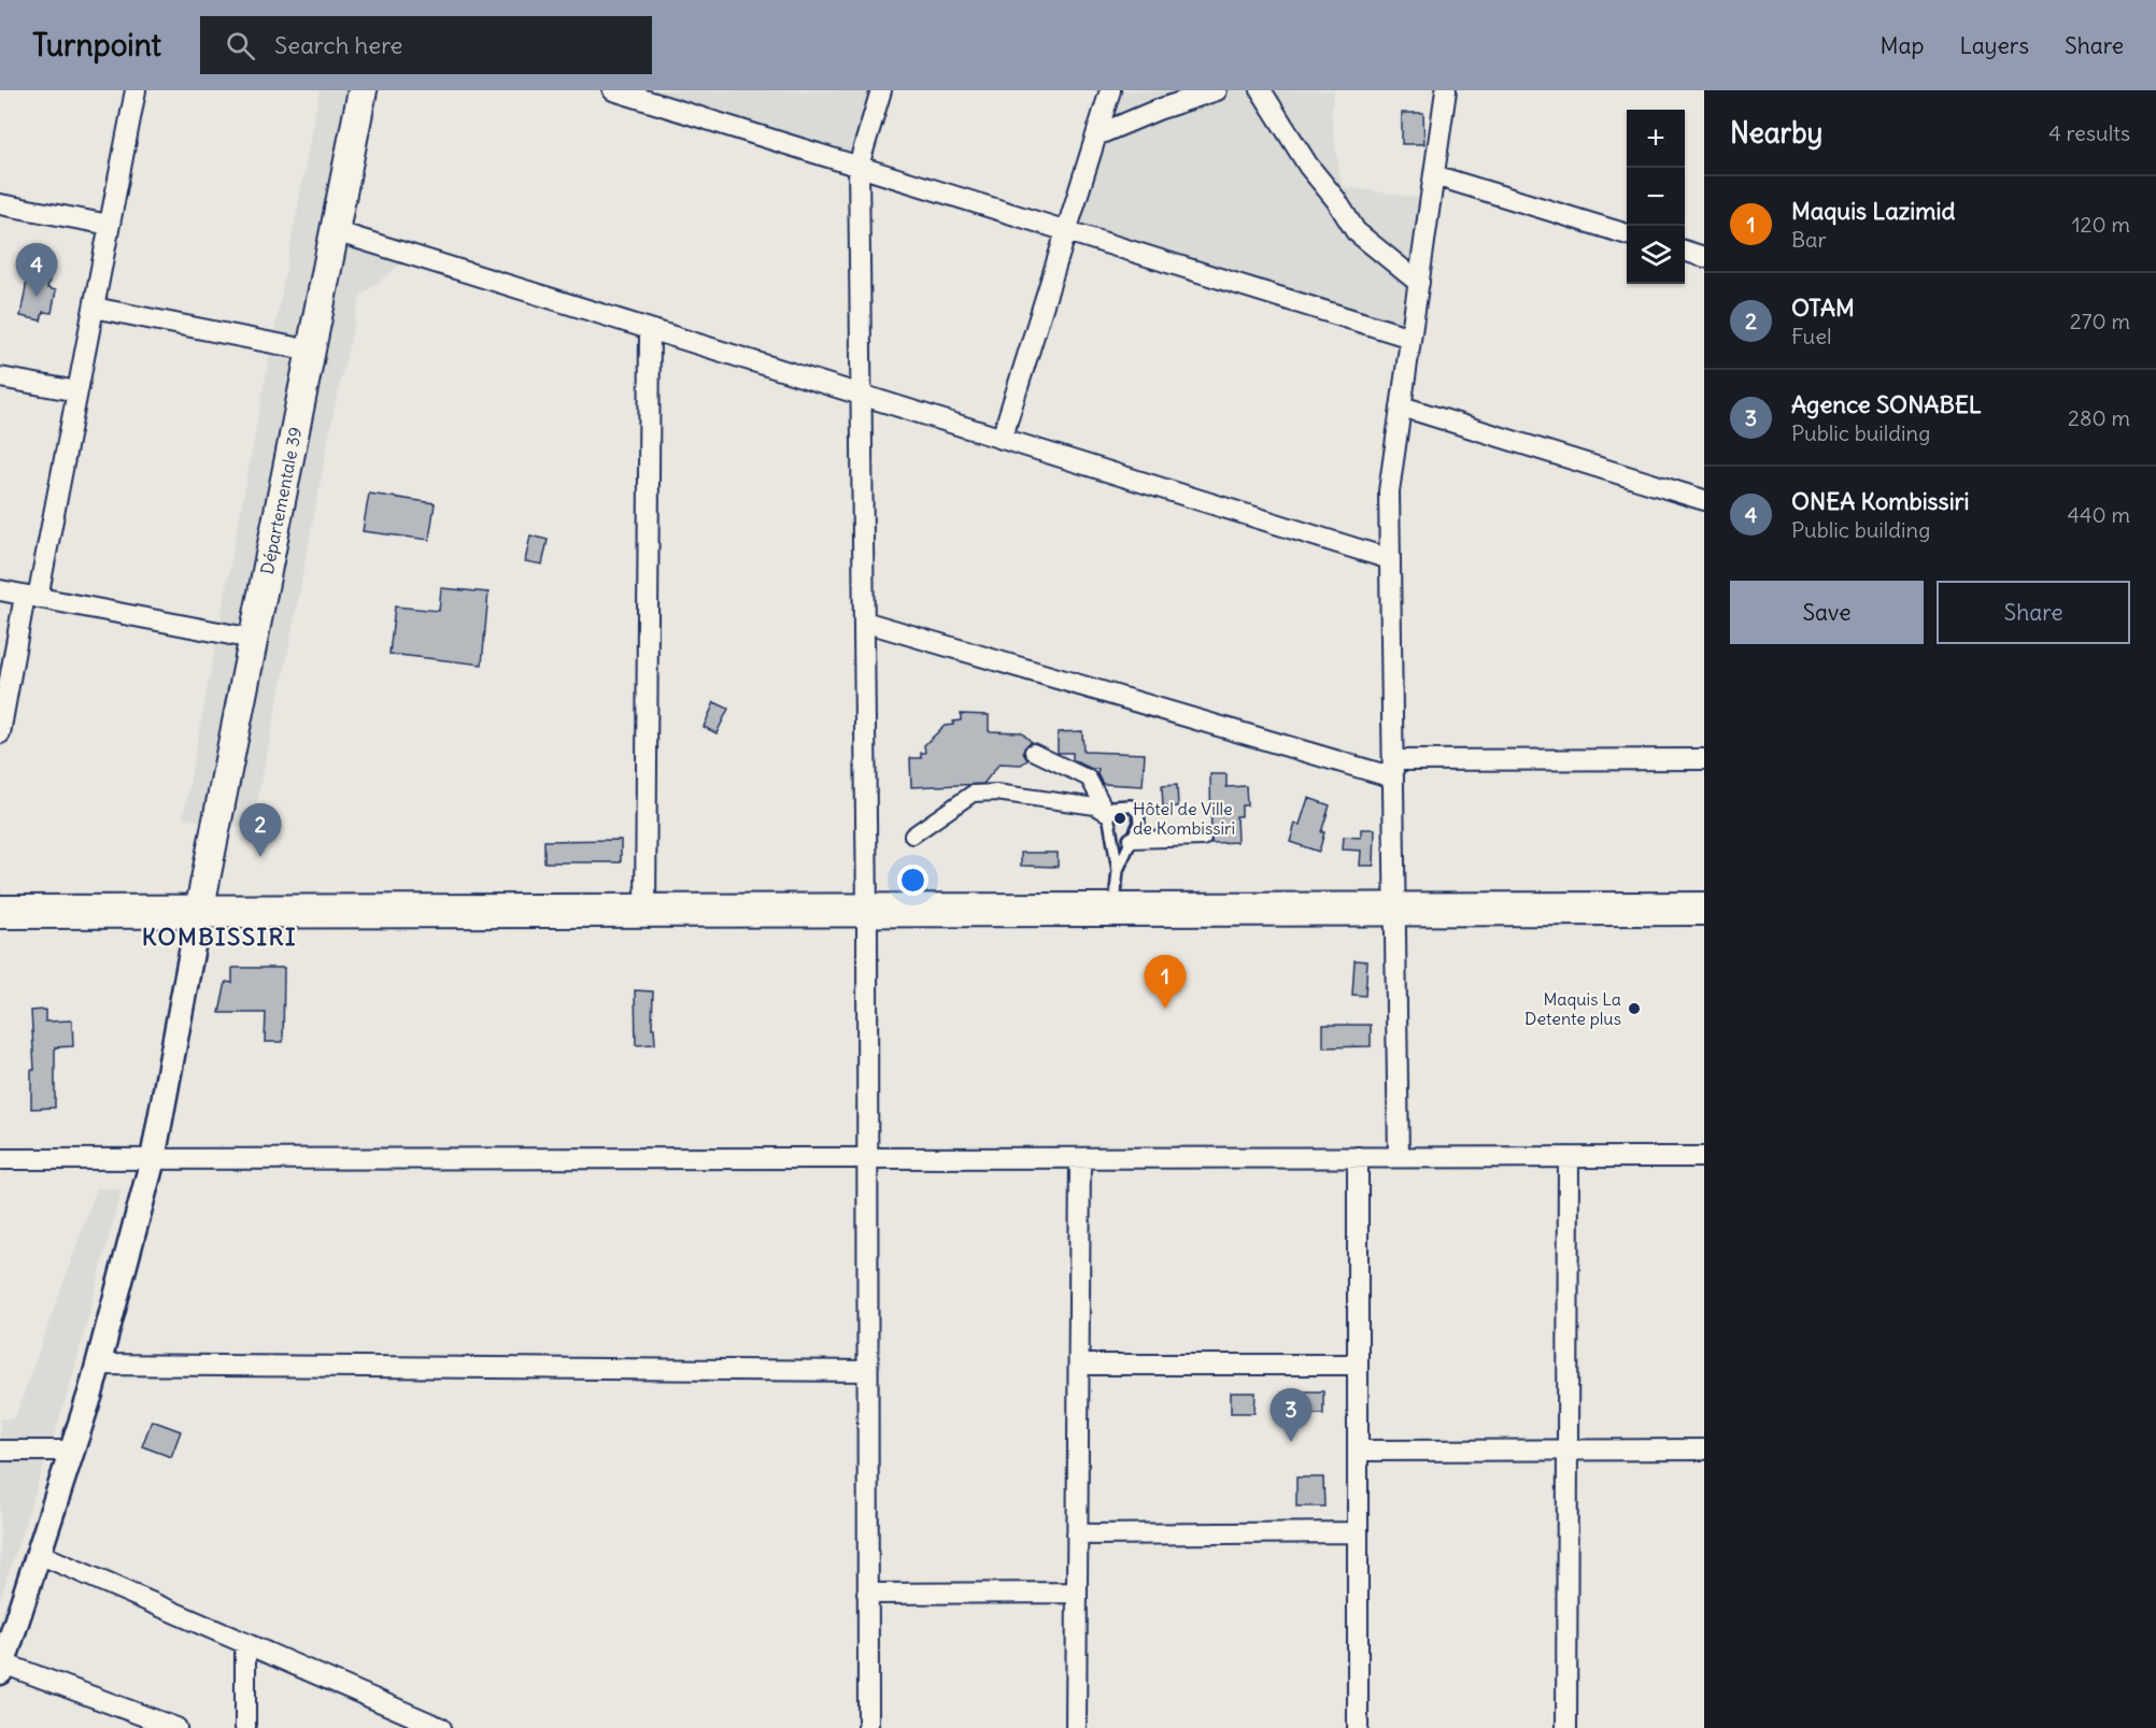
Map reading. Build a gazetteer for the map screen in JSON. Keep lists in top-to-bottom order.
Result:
{
  "streets": {
    "main road": ["Départementale 39"]
  },
  "districts": ["KOMBISSIRI"],
  "places": ["Hôtel de Ville de Kombissiri", "Maquis La Detente plus"],
  "page": {
    "header": "Turnpoint",
    "search": "Search here",
    "nav": ["Map", "Layers", "Share"],
    "heading": ["Nearby", "4 results"],
    "map_buttons": ["+", "−"],
    "list": [
      {
        "mark": "1",
        "name": "Maquis Lazimid",
        "note": "Bar",
        "value": "120 m"
      },
      {
        "mark": "2",
        "name": "OTAM",
        "note": "Fuel",
        "value": "270 m"
      },
      {
        "mark": "3",
        "name": "Agence SONABEL",
        "note": "Public building",
        "value": "280 m"
      },
      {
        "mark": "4",
        "name": "ONEA Kombissiri",
        "note": "Public building",
        "value": "440 m"
      }
    ],
    "pins": [
      "4",
      "2",
      "1",
      "3"
    ],
    "buttons": ["Save", "Share"]
  }
}
